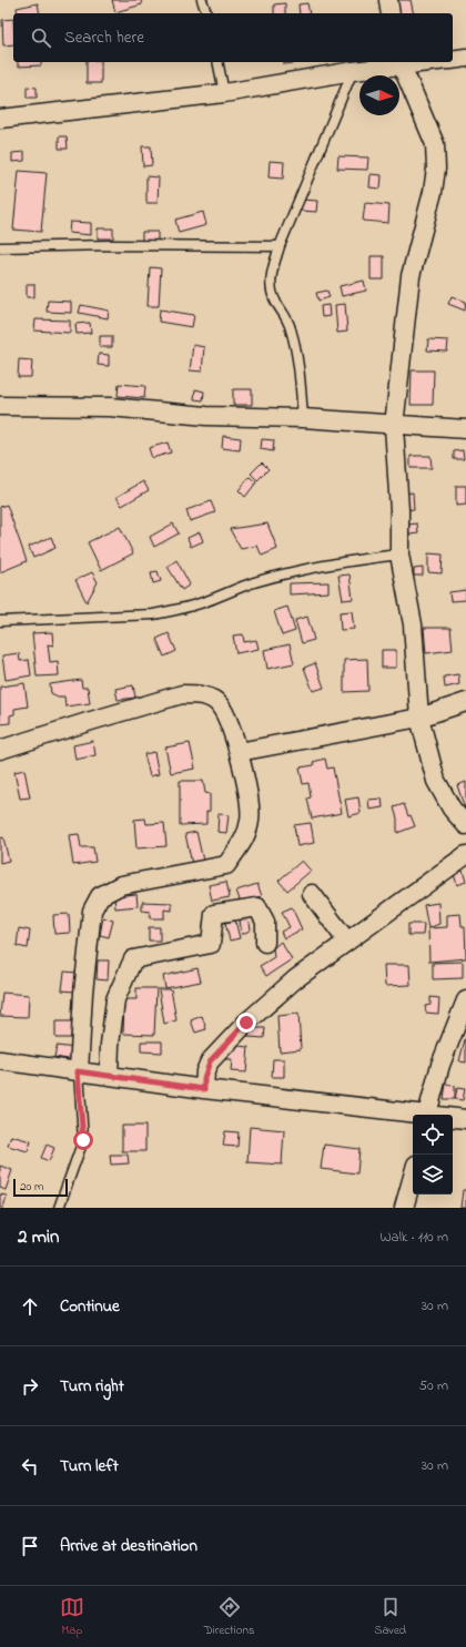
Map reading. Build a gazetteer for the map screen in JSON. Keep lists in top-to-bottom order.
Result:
{
  "scale_bar": "20 m",
  "north": "right",
  "page": {
    "search": "Search here",
    "scale": "20 m",
    "heading": ["2 min", "Walk · 110 m"],
    "list": [
      ["Continue", "30 m"],
      ["Turn right", "50 m"],
      ["Turn left", "30 m"],
      "Arrive at destination"
    ],
    "nav": ["Map", "Directions", "Saved"]
  }
}
